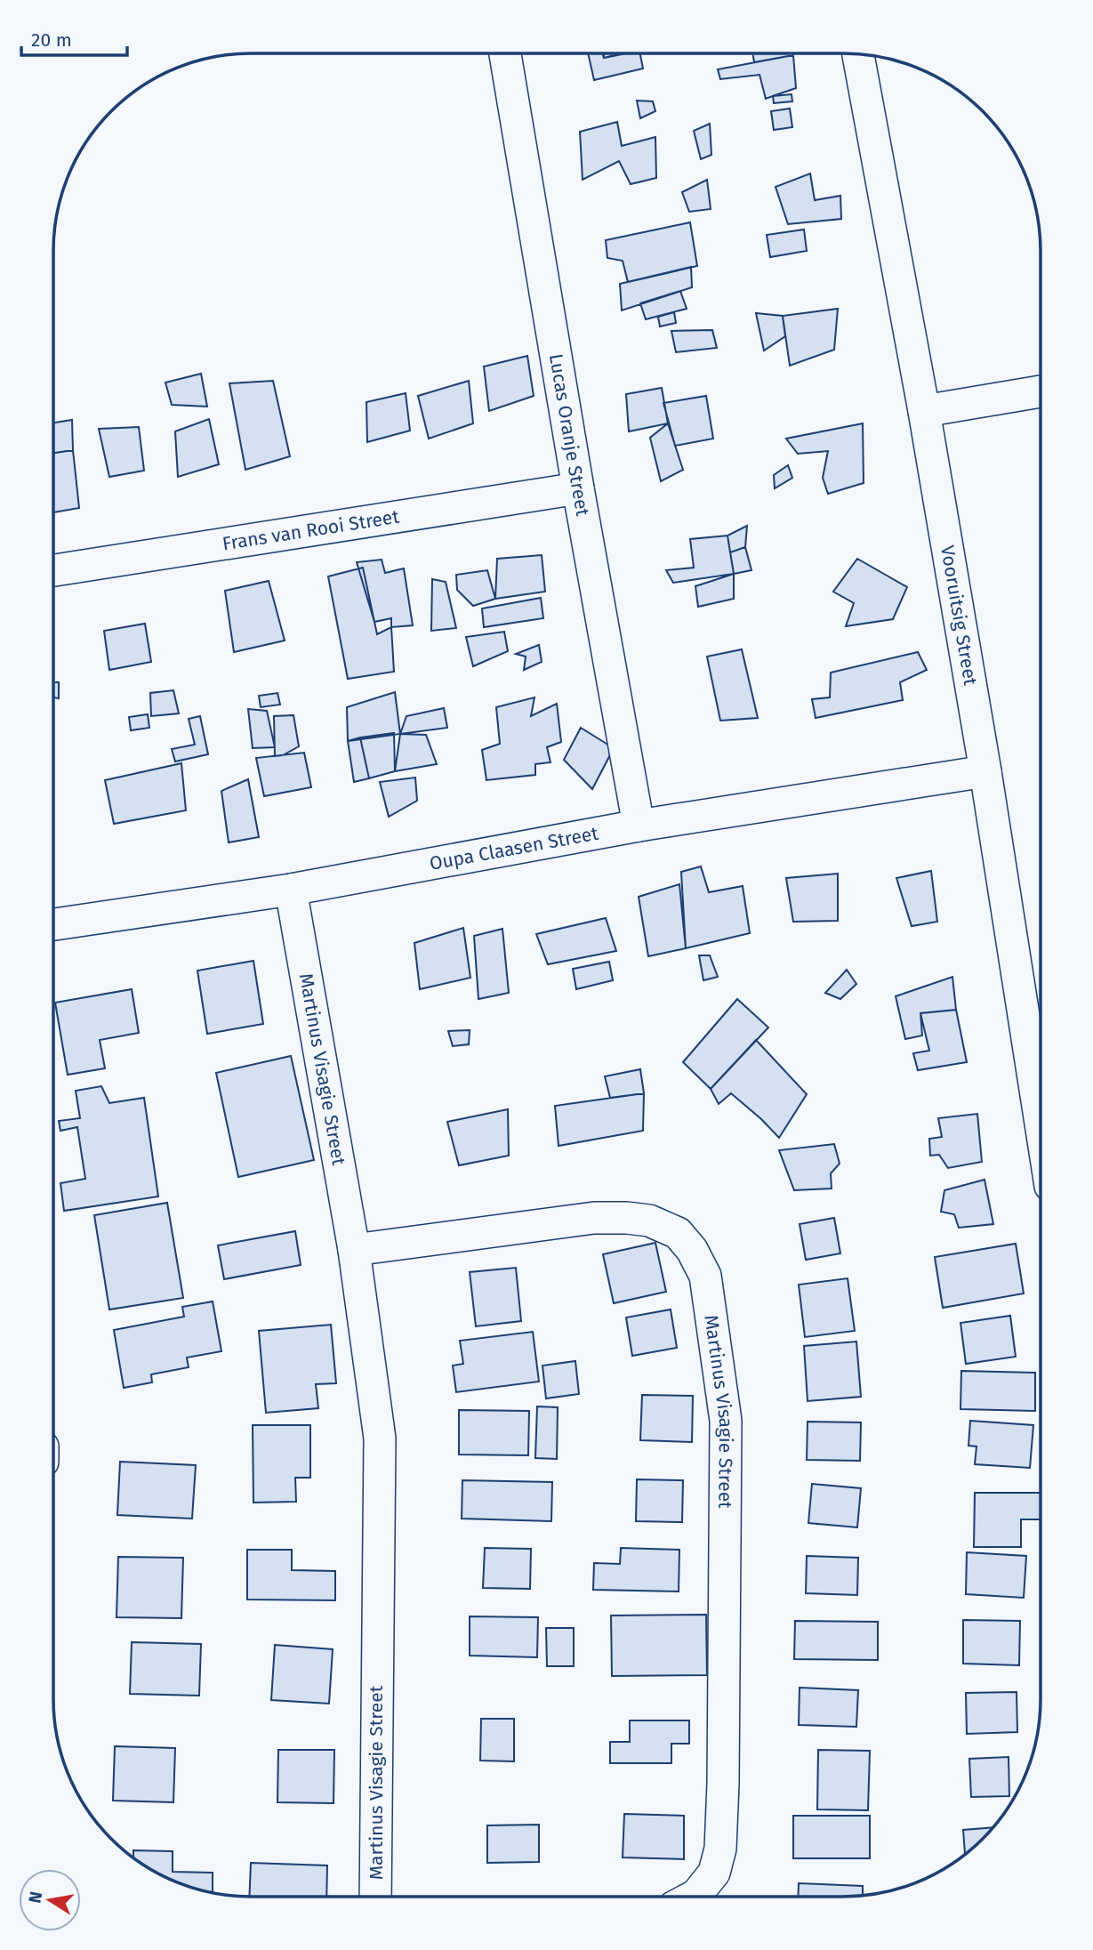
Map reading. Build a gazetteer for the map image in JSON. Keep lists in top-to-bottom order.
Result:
{
  "streets": {
    "street": [
      "Lucas Oranje Street",
      "Frans van Rooi Street",
      "Vooruitsig Street",
      "Oupa Claasen Street",
      "Martinus Visagie Street"
    ]
  },
  "crossings": [
    ["Lucas Oranje Street", "Frans van Rooi Street"],
    ["Lucas Oranje Street", "Oupa Claasen Street"],
    ["Vooruitsig Street", "Oupa Claasen Street"],
    ["Oupa Claasen Street", "Martinus Visagie Street"]
  ],
  "scale_bar": "20 m",
  "north": "left"
}
